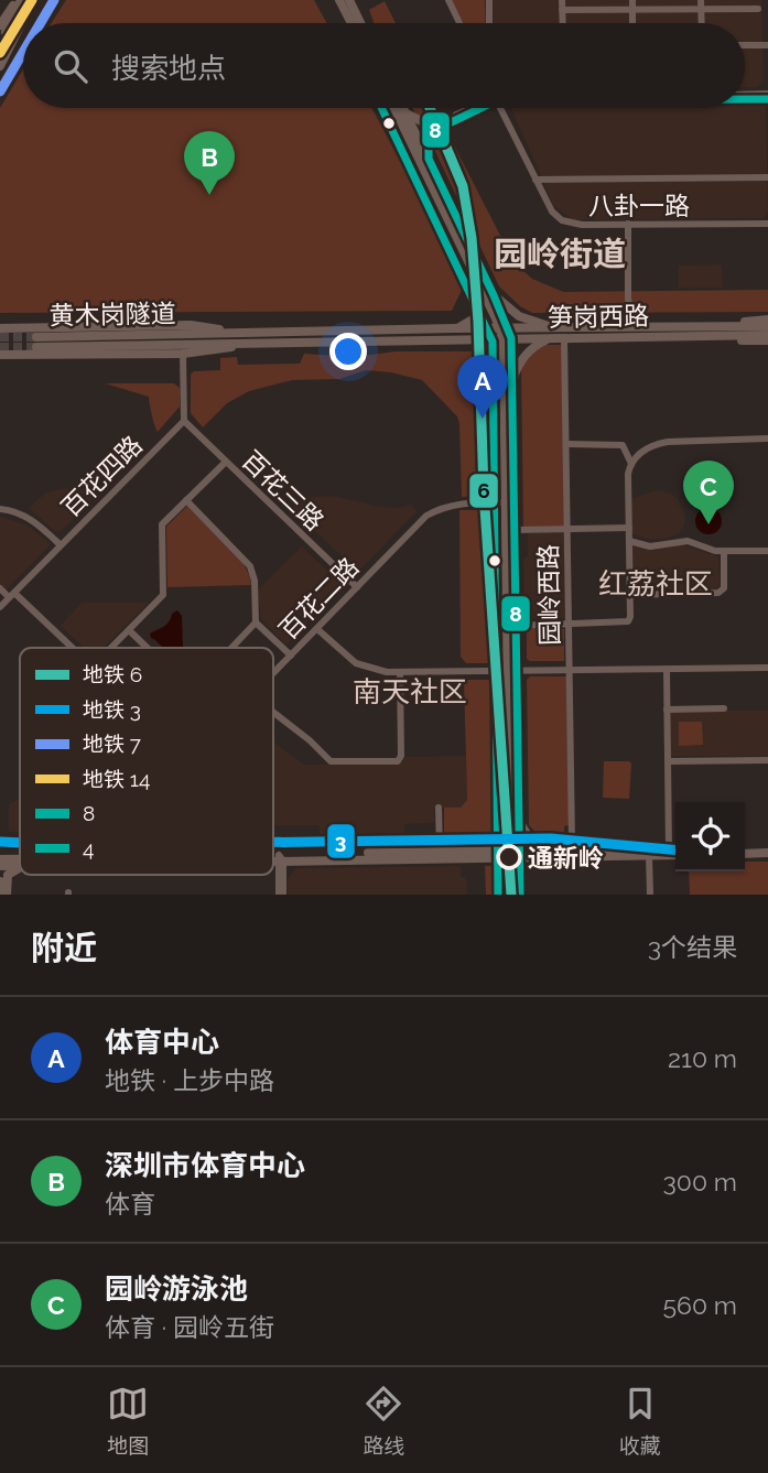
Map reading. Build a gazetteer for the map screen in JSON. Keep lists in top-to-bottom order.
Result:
{
  "streets": {
    "main road": ["黄木岗隧道", "笋岗西路"],
    "street": [
      "八卦一路",
      "百花四路",
      "百花三路",
      "园岭西路",
      "百花二路"
    ]
  },
  "crossings": [
    ["黄木岗隧道", "笋岗西路"],
    ["笋岗西路", "园岭西路"],
    ["百花四路", "百花三路"],
    ["百花三路", "百花二路"]
  ],
  "districts": ["园岭街道", "红荔社区", "南天社区"],
  "places": ["通新岭"],
  "lines": [
    "metro line 7",
    "metro line 14",
    "transit line 8",
    "metro line 6",
    "transit line 4",
    "metro line 3"
  ],
  "legend": [
    "地铁 6",
    "地铁 3",
    "地铁 7",
    "地铁 14",
    "8",
    "4"
  ],
  "page": {
    "search": "搜索地点",
    "pins": ["B", "A", "C"],
    "heading": ["附近", "3个结果"],
    "list": [
      {
        "mark": "A",
        "name": "体育中心",
        "note": "地铁 · 上步中路",
        "value": "210 m"
      },
      {
        "mark": "B",
        "name": "深圳市体育中心",
        "note": "体育",
        "value": "300 m"
      },
      {
        "mark": "C",
        "name": "园岭游泳池",
        "note": "体育 · 园岭五街",
        "value": "560 m"
      }
    ],
    "nav": ["地图", "路线", "收藏"]
  }
}
